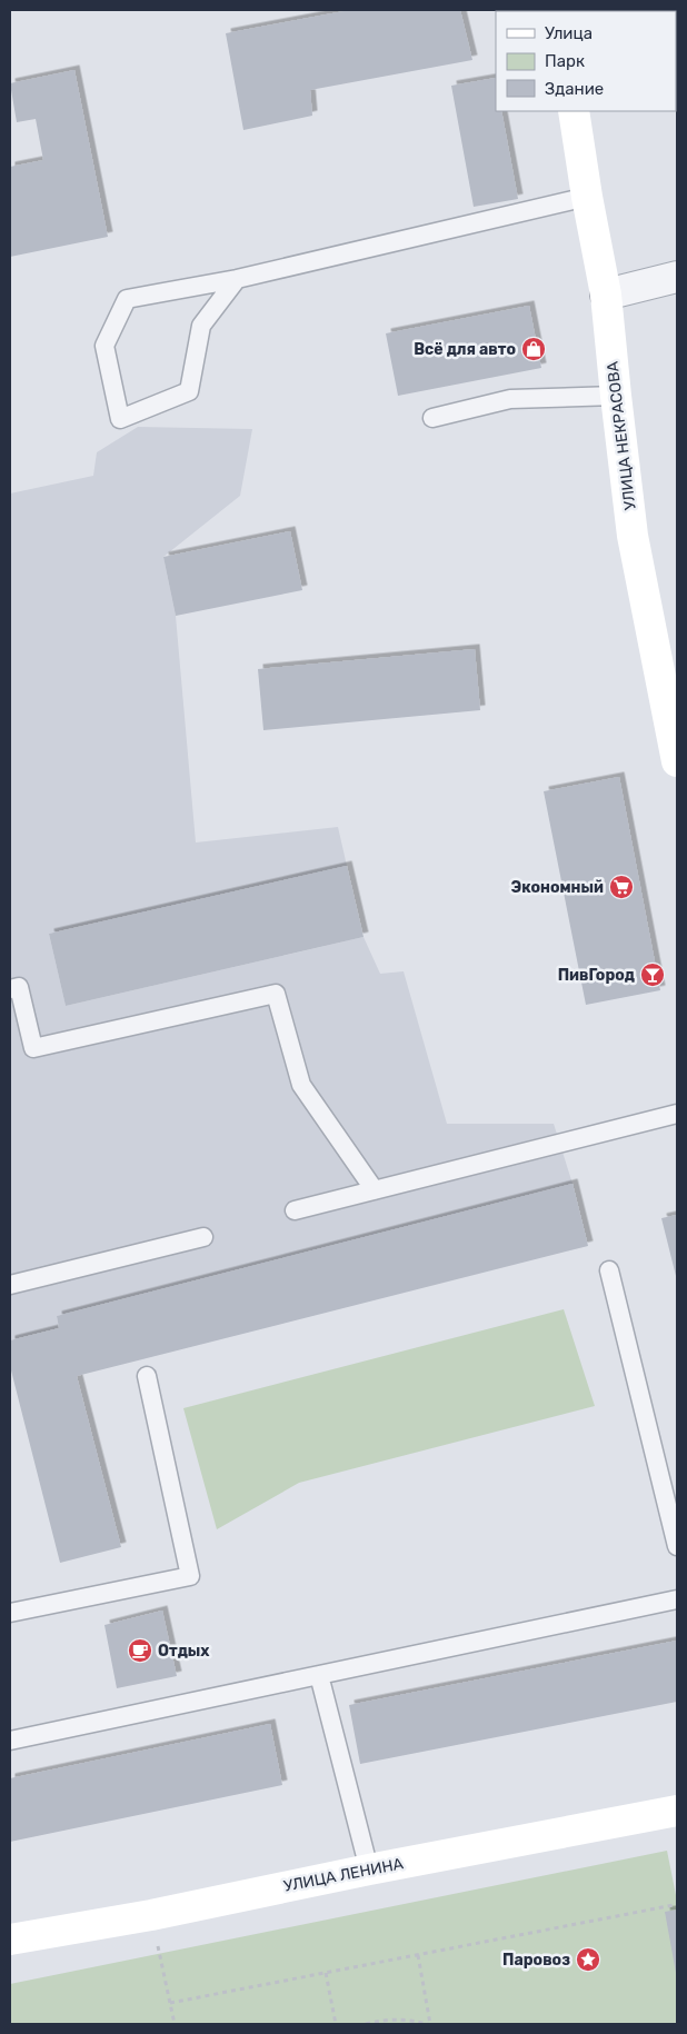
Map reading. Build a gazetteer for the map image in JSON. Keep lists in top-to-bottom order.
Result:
{
  "streets": {
    "main road": ["УЛИЦА НЕКРАСОВА", "УЛИЦА ЛЕНИНА"]
  },
  "places": {
    "shop": ["Всё для авто"],
    "supermarket": ["Экономный"],
    "bar": ["ПивГород"],
    "cafe": ["Отдых"],
    "place": ["Паровоз"]
  },
  "legend": ["Улица", "Парк", "Здание"]
}
